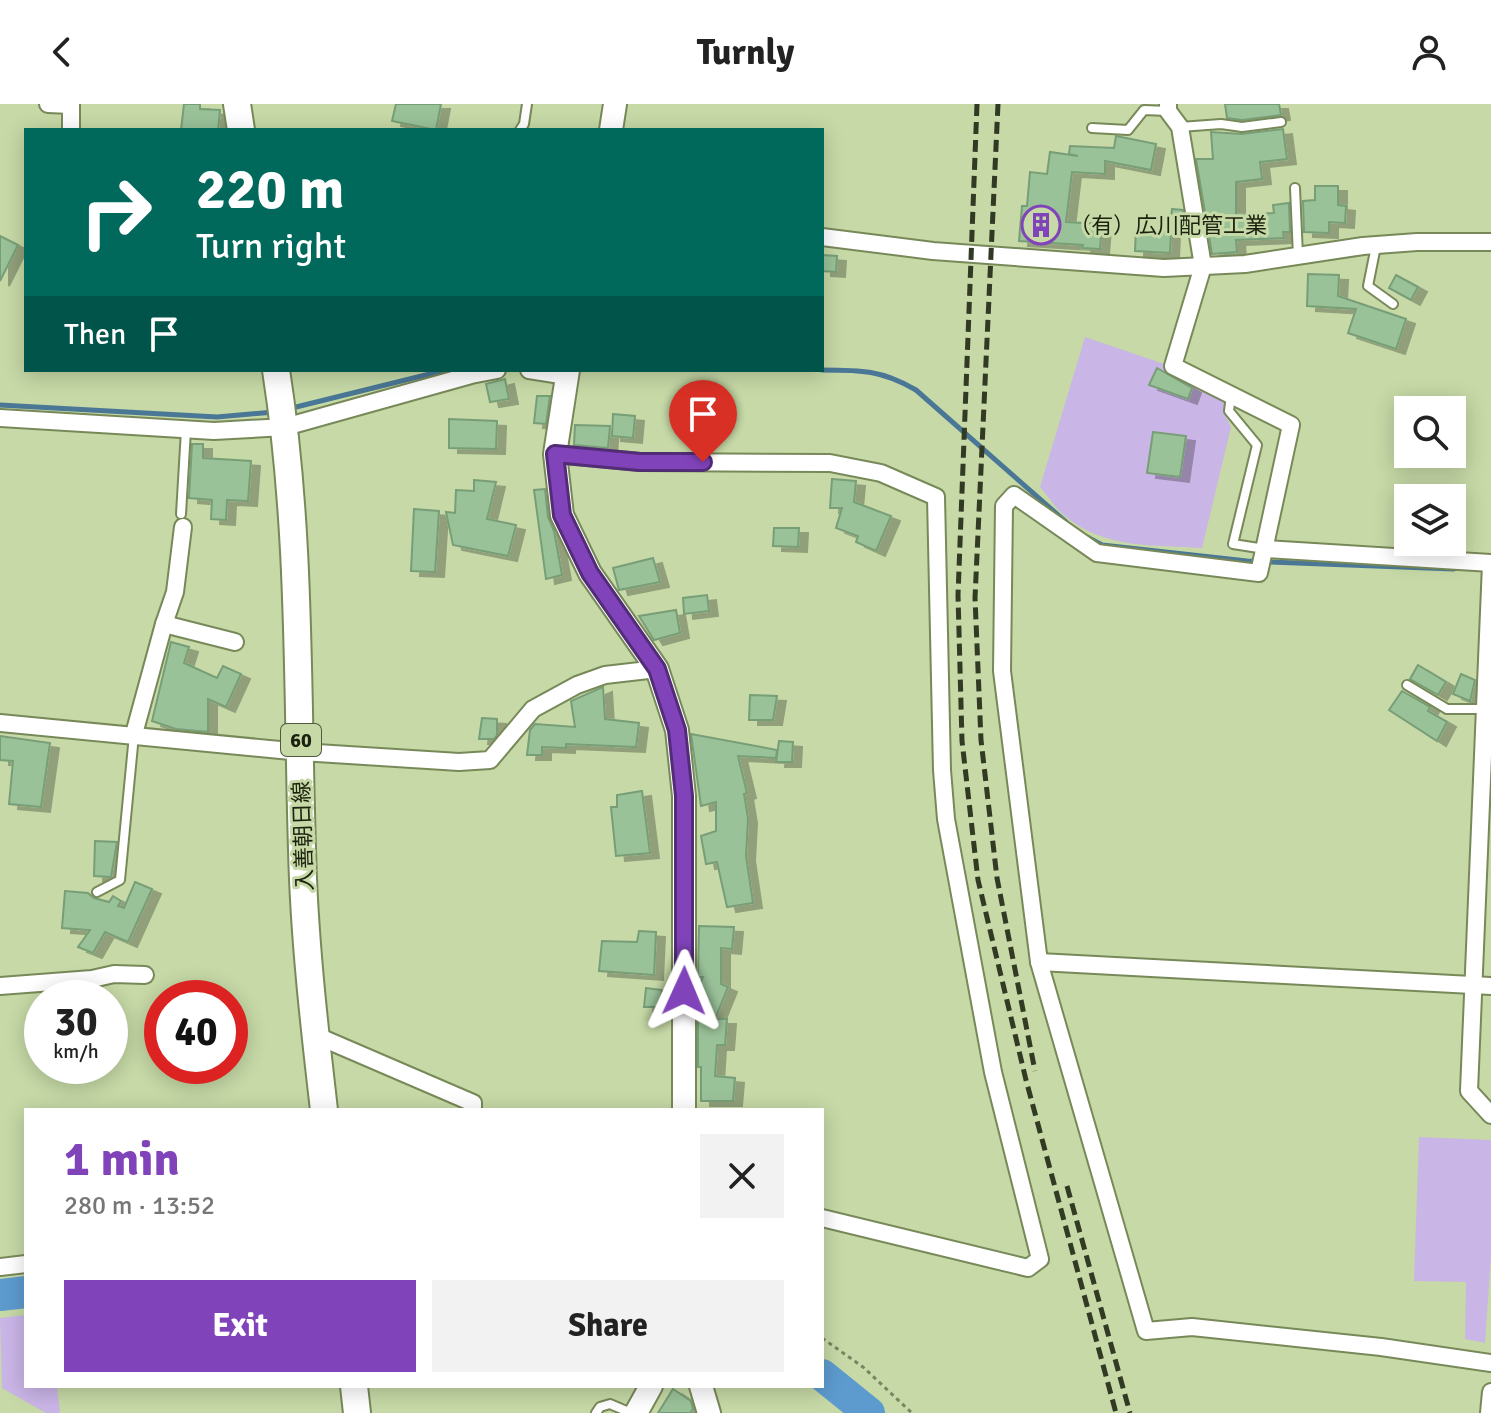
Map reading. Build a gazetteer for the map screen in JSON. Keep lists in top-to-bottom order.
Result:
{
  "streets": {
    "main road": ["60", "入善朝日線"]
  },
  "places": {
    "building": ["（有）広川配管工業"]
  },
  "page": {
    "header": "Turnly",
    "turn": ["220 m", "Turn right"],
    "then": "Then",
    "speed": "30 km/h",
    "limit": "40",
    "heading": ["1 min", "280 m · 13:52"],
    "buttons": ["Exit", "Share"]
  }
}
